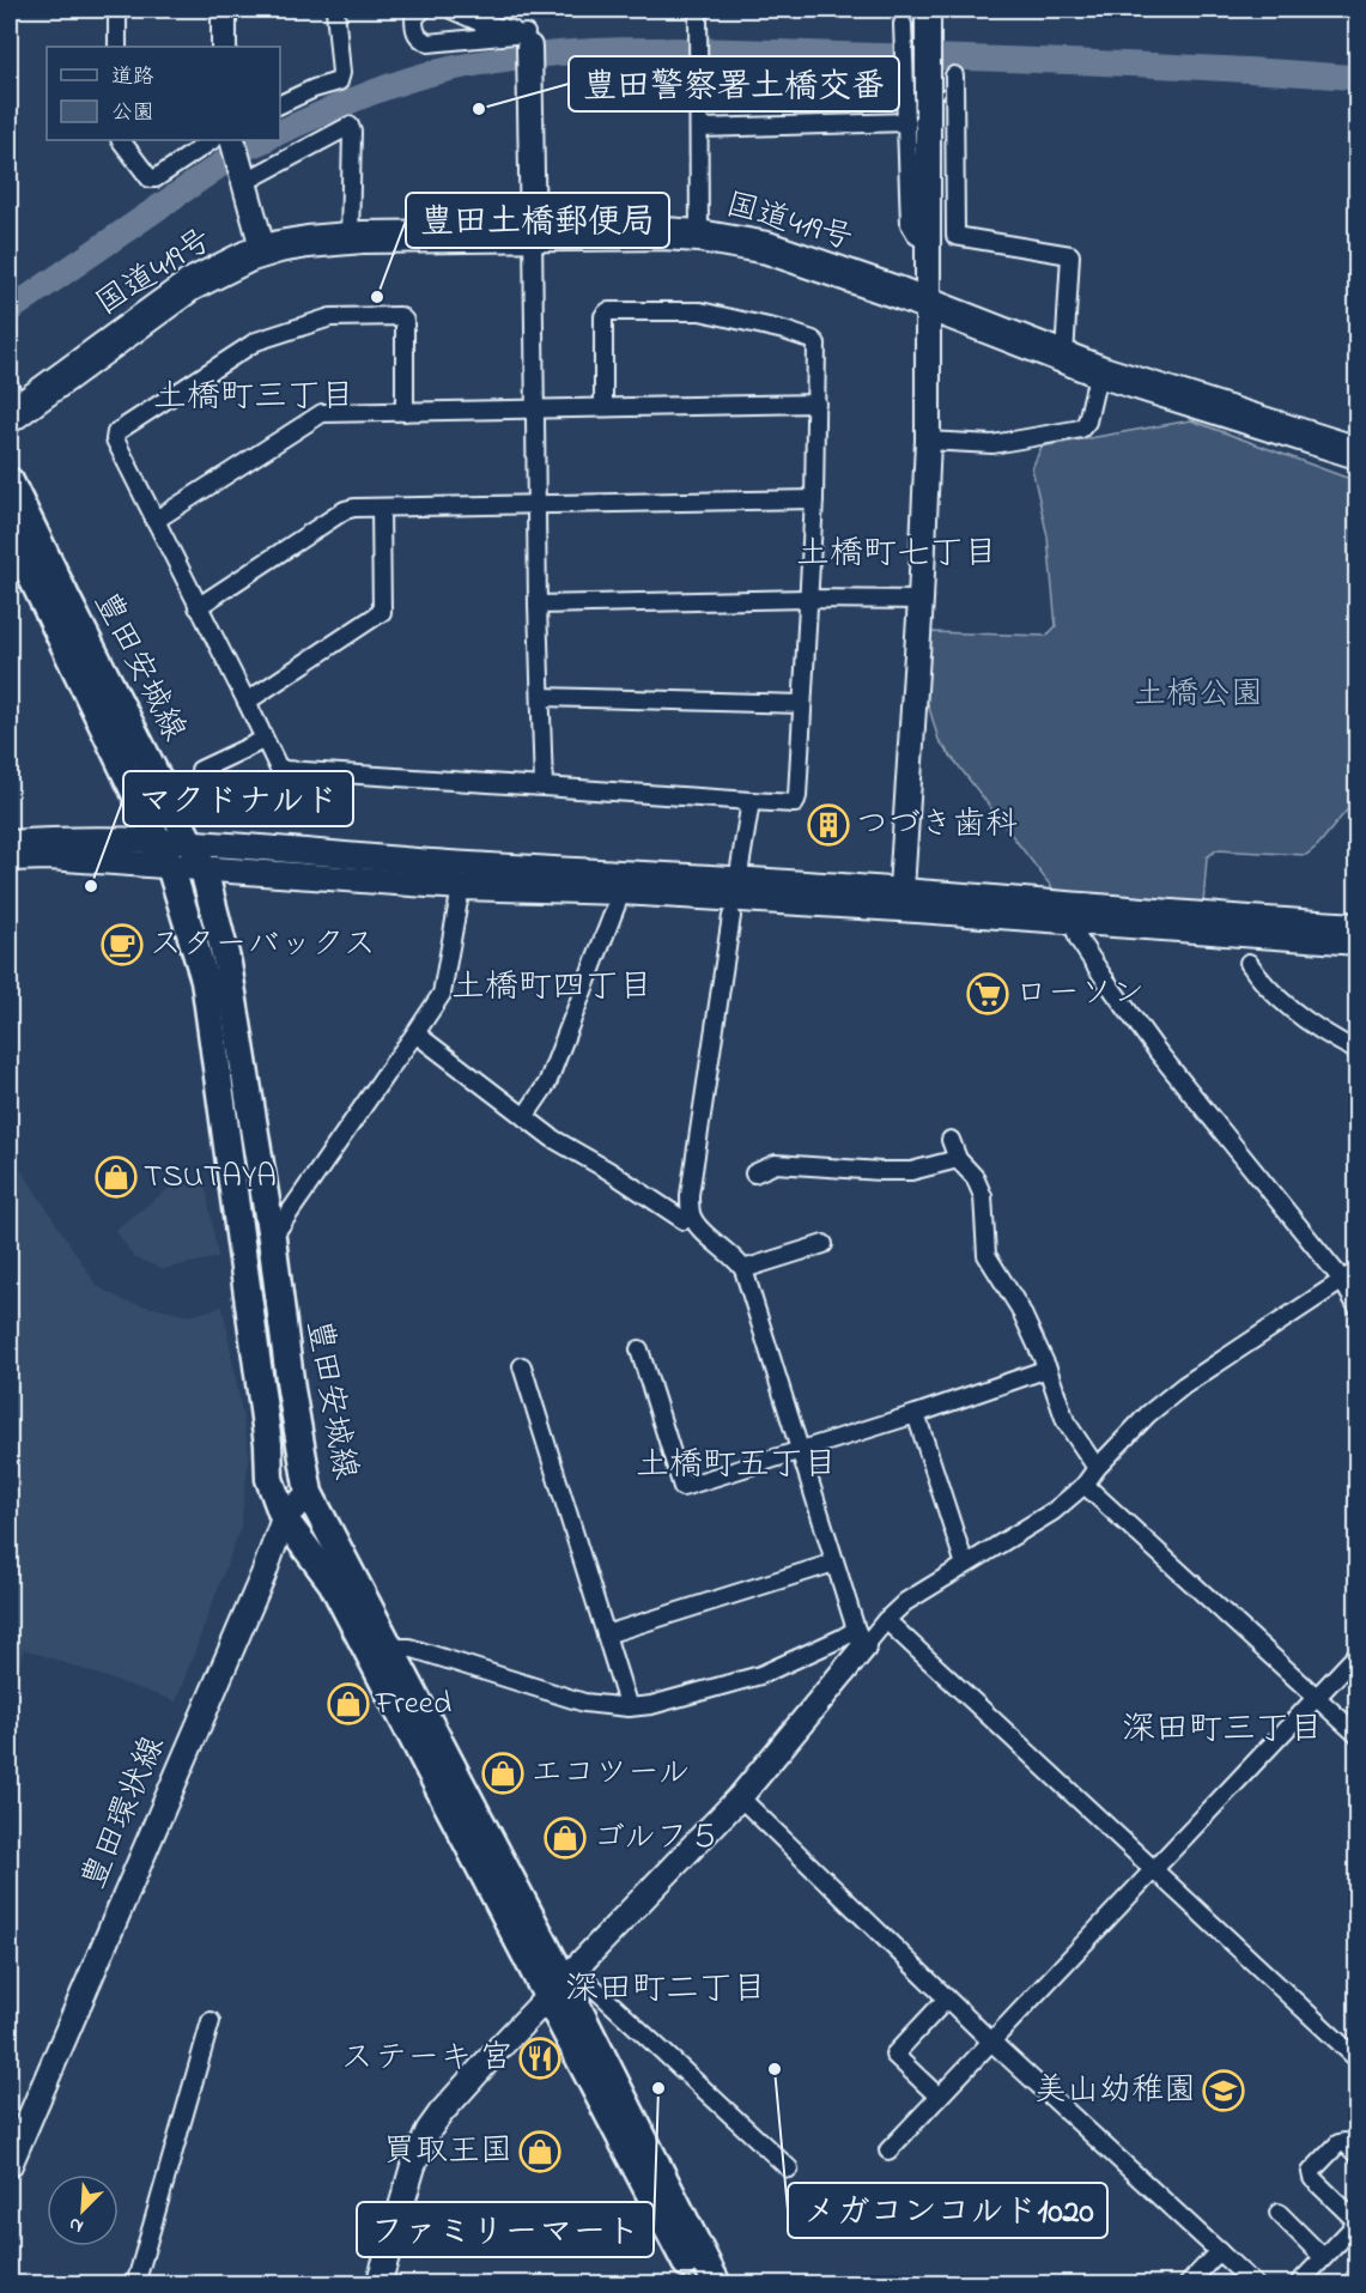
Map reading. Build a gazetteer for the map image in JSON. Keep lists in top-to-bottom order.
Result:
{
  "streets": {
    "highway": ["国道419号"],
    "main road": ["豊田安城線"],
    "street": ["豊田環状線"]
  },
  "crossings": [
    ["豊田安城線", "豊田環状線"]
  ],
  "districts": [
    "土橋町三丁目",
    "土橋町七丁目",
    "土橋町四丁目",
    "土橋町五丁目",
    "深田町三丁目",
    "深田町二丁目"
  ],
  "parks": ["土橋公園"],
  "places": {
    "other": [
      "豊田警察署土橋交番",
      "豊田土橋郵便局",
      "マクドナルド",
      "メガコンコルド1020",
      "ファミリーマート"
    ],
    "building": ["つづき歯科"],
    "cafe": ["スターバックス"],
    "supermarket": ["ローソン"],
    "shop": [
      "TSUTAYA",
      "Freed",
      "エコツール",
      "ゴルフ５",
      "買取王国"
    ],
    "restaurant": ["ステーキ 宮"],
    "school or university": ["美山幼稚園"]
  },
  "legend": ["道路", "公園"],
  "north": "bottom left"
}
